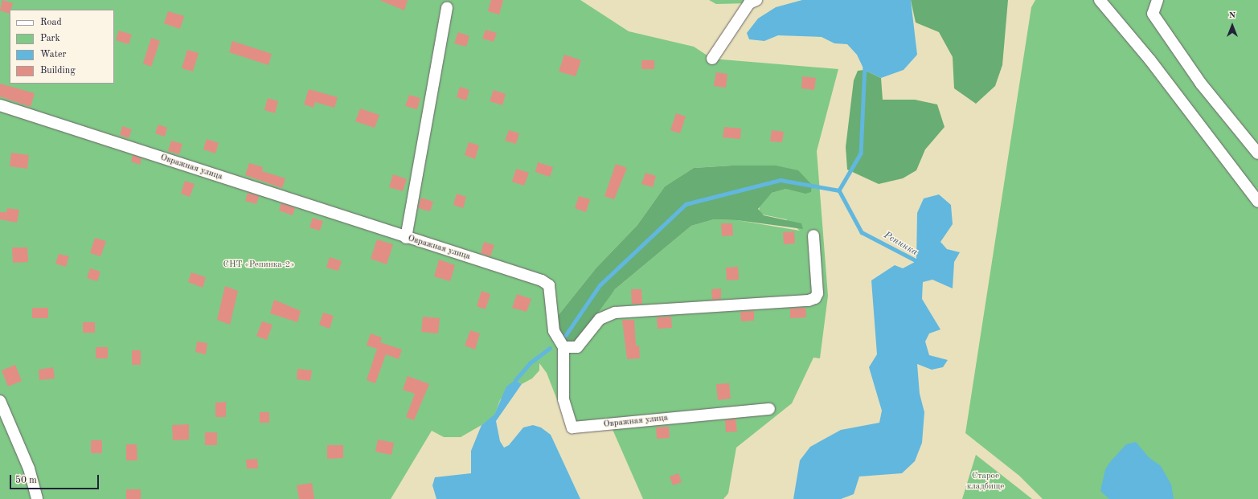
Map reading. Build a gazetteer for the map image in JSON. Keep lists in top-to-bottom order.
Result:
{
  "streets": {
    "street": ["Овражная улица"]
  },
  "water": ["Репинка"],
  "parks": ["СНТ «Репинка-2»", "Старое кладбище"],
  "legend": [
    "Road",
    "Park",
    "Water",
    "Building"
  ],
  "scale_bar": "50 m",
  "north": "top"
}
